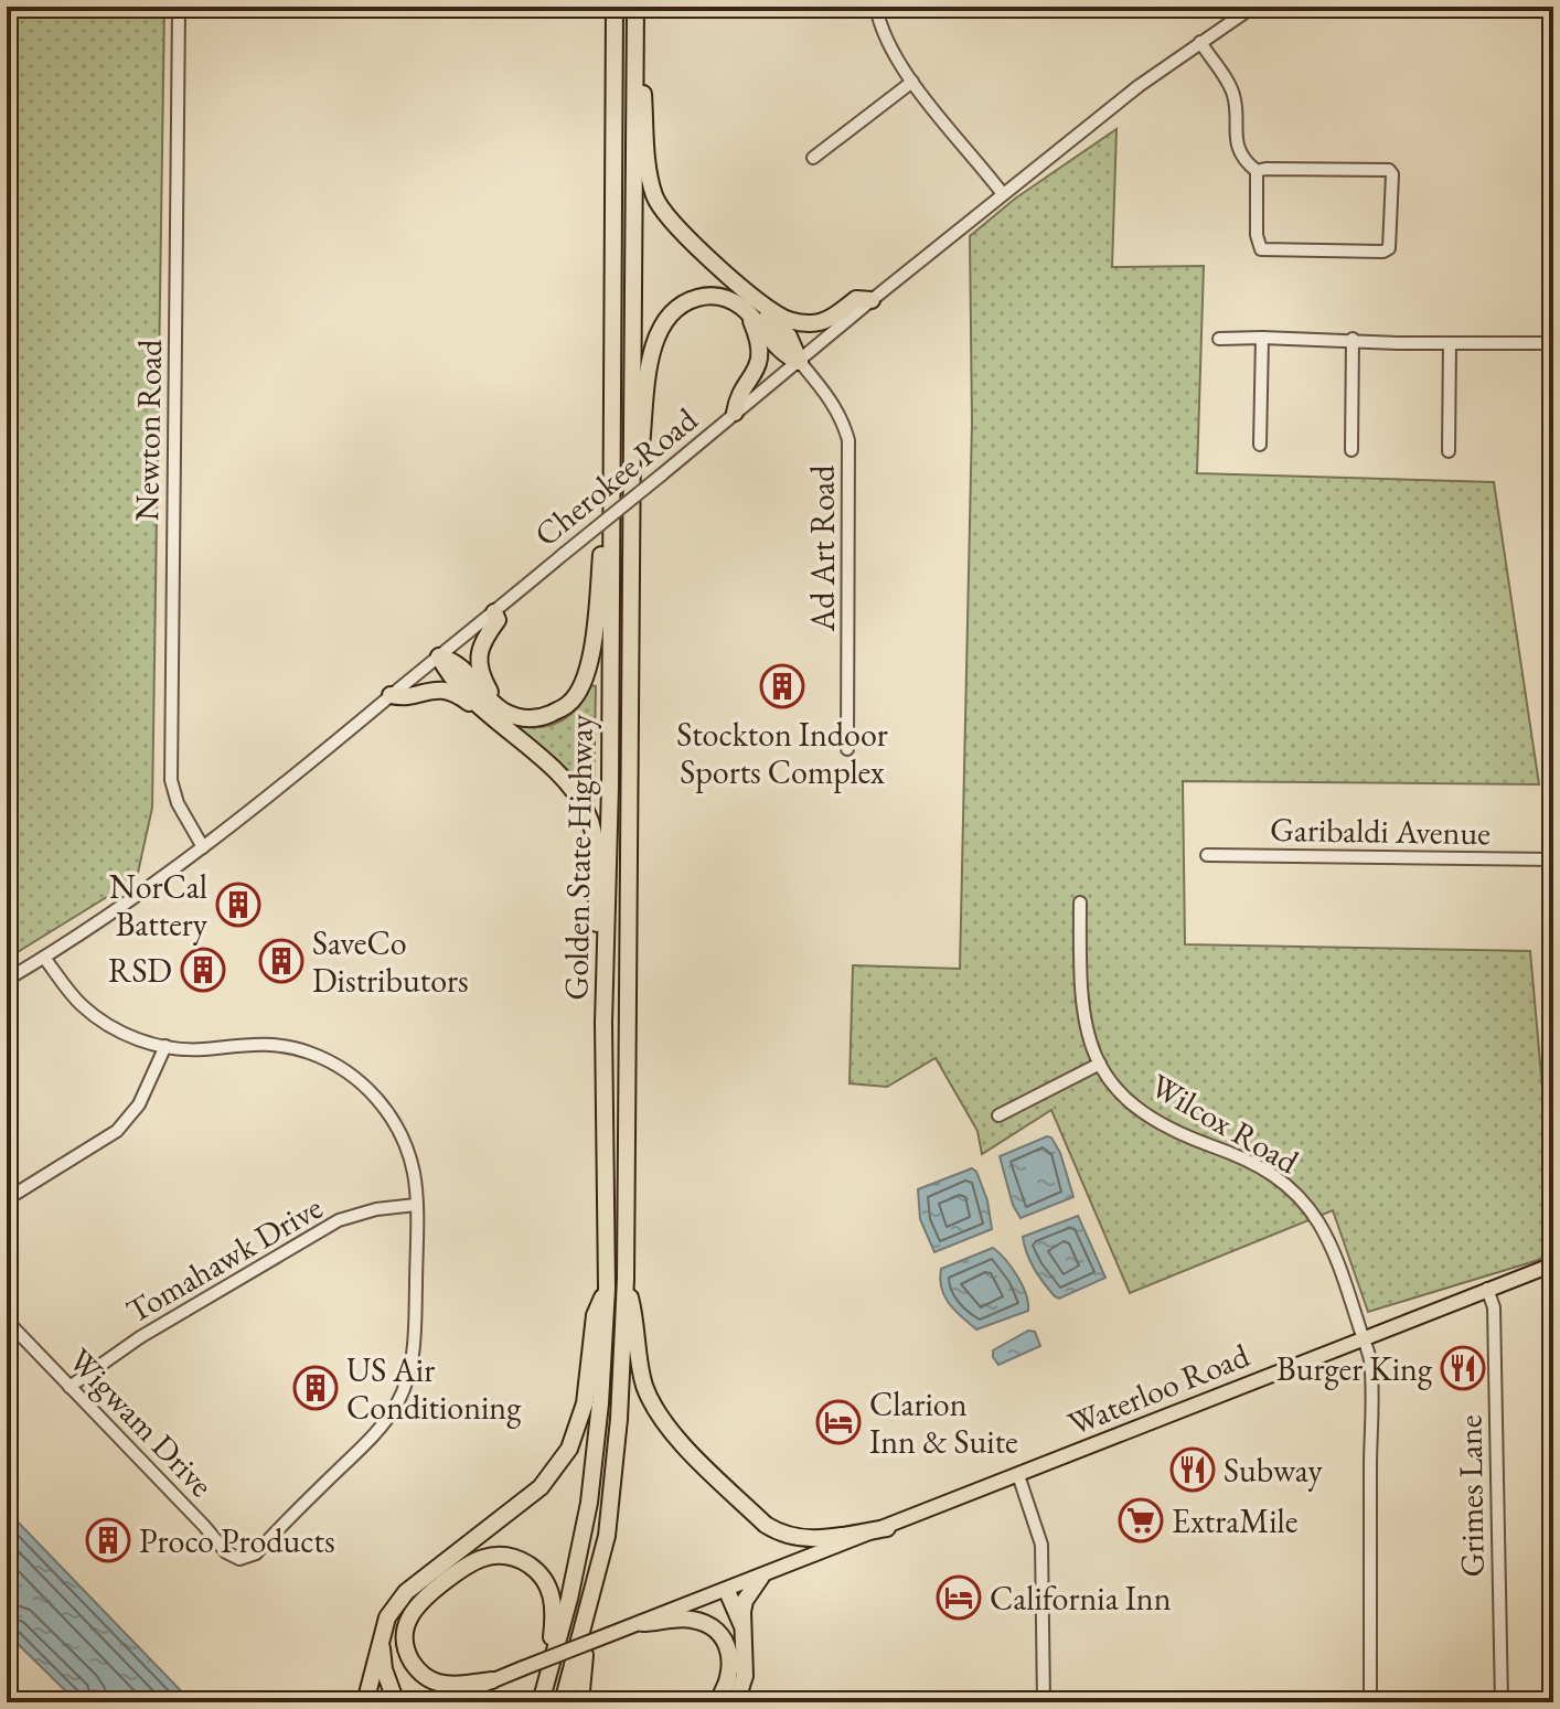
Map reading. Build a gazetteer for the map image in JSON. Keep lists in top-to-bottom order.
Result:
{
  "streets": {
    "highway": ["Golden State Highway"],
    "main road": ["Waterloo Road"],
    "street": [
      "Newton Road",
      "Cherokee Road",
      "Ad Art Road",
      "Garibaldi Avenue",
      "Wilcox Road",
      "Tomahawk Drive",
      "Wigwam Drive",
      "Grimes Lane"
    ]
  },
  "crossings": [
    ["Newton Road", "Cherokee Road"],
    ["Cherokee Road", "Ad Art Road"],
    ["Wilcox Road", "Waterloo Road"],
    ["Tomahawk Drive", "Wigwam Drive"],
    ["Waterloo Road", "Grimes Lane"]
  ],
  "places": {
    "building": [
      "Stockton Indoor Sports Complex",
      "NorCal Battery",
      "SaveCo Distributors",
      "RSD",
      "US Air Conditioning",
      "Proco Products"
    ],
    "restaurant": ["Burger King", "Subway"],
    "hotel": ["Clarion Inn & Suite", "California Inn"],
    "supermarket": ["ExtraMile"]
  }
}
